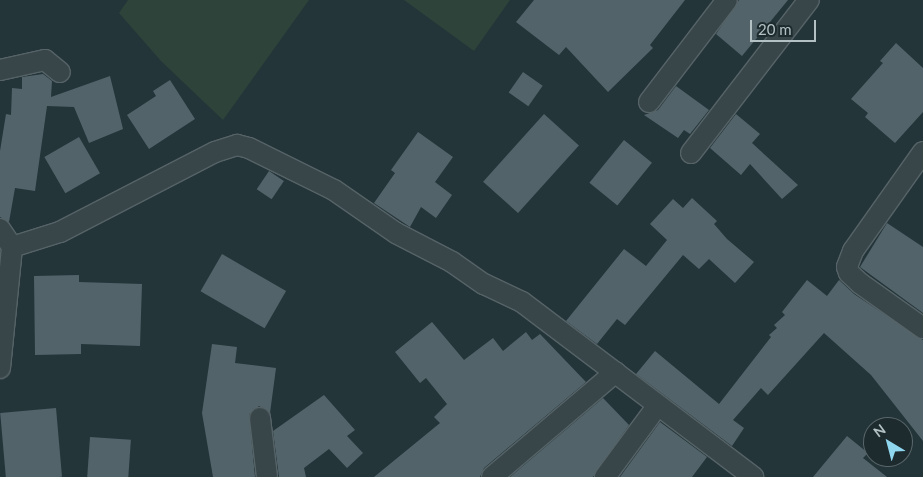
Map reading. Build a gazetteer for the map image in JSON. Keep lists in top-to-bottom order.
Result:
{
  "scale_bar": "20 m",
  "north": "top left"
}
